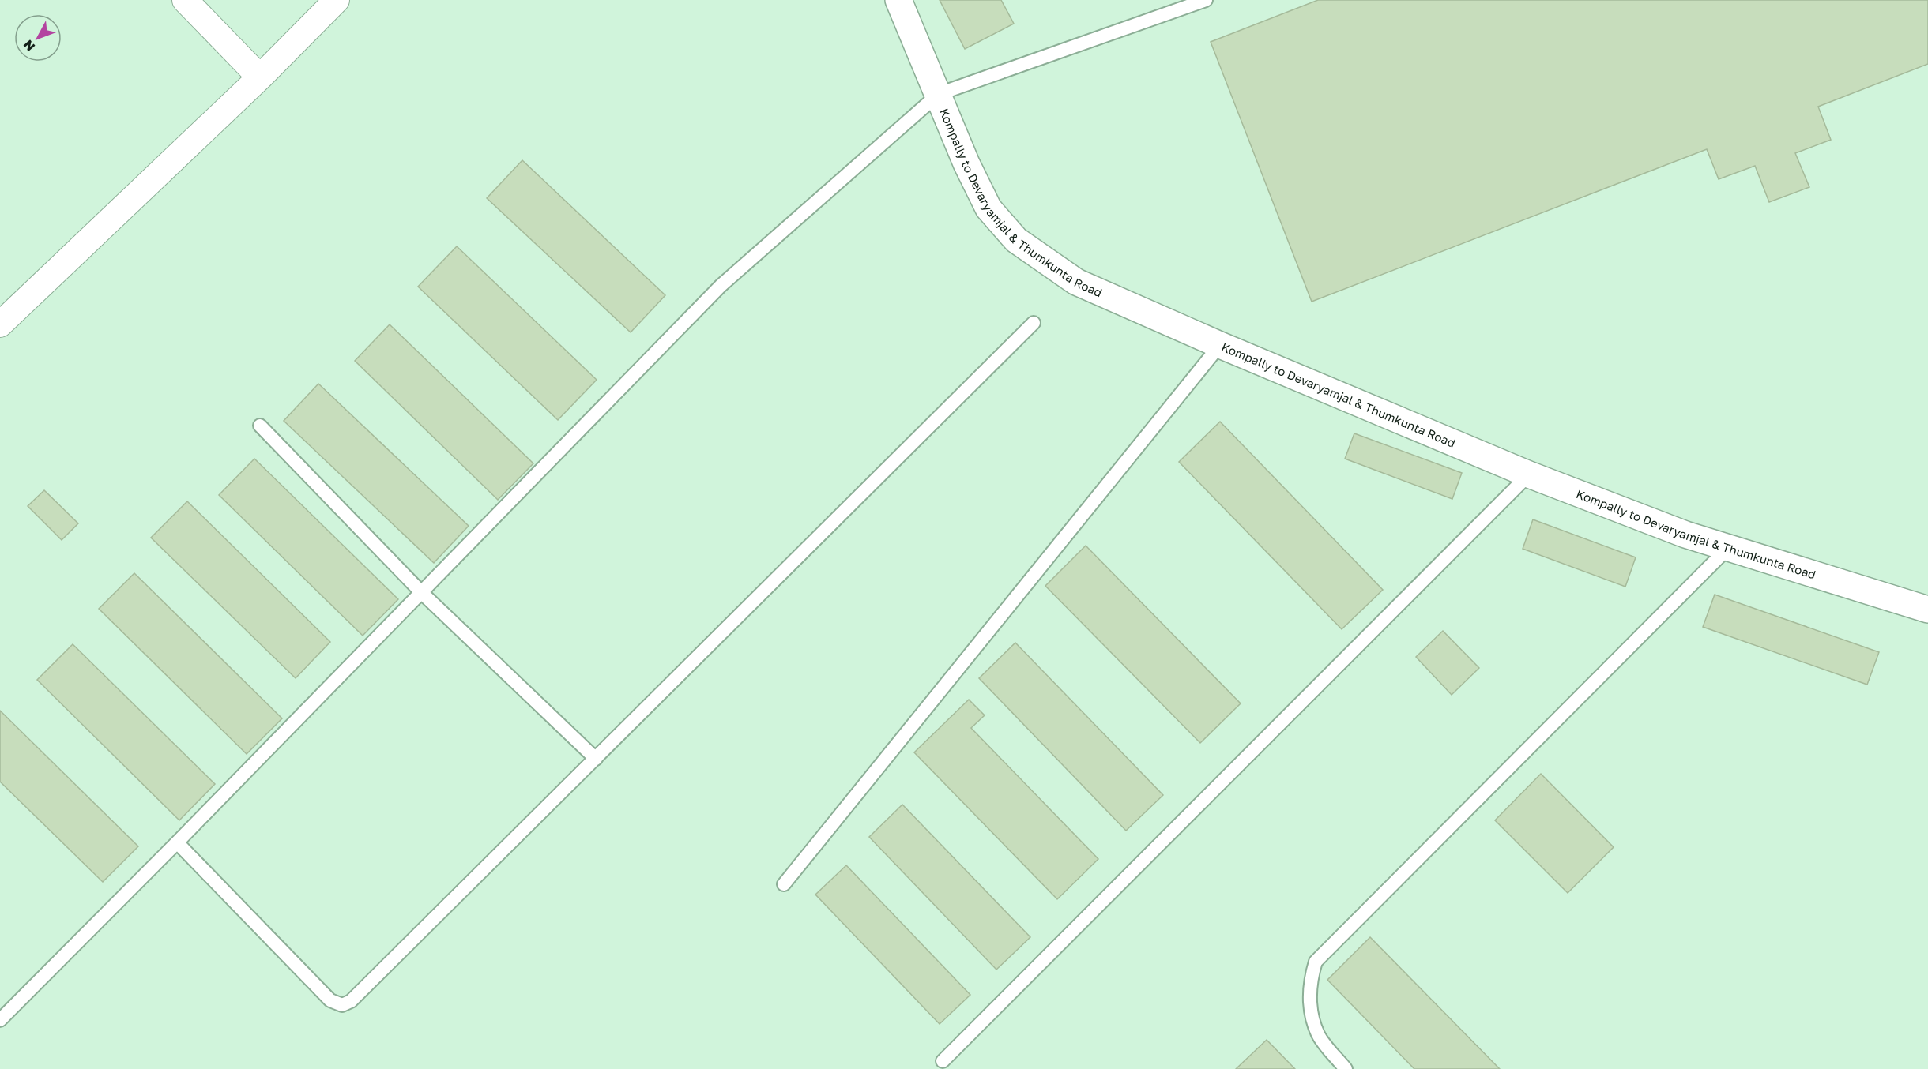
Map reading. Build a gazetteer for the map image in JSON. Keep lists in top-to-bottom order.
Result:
{
  "streets": {
    "main road": ["Kompally to Devaryamjal & Thumkunta Road"]
  },
  "north": "bottom left"
}
